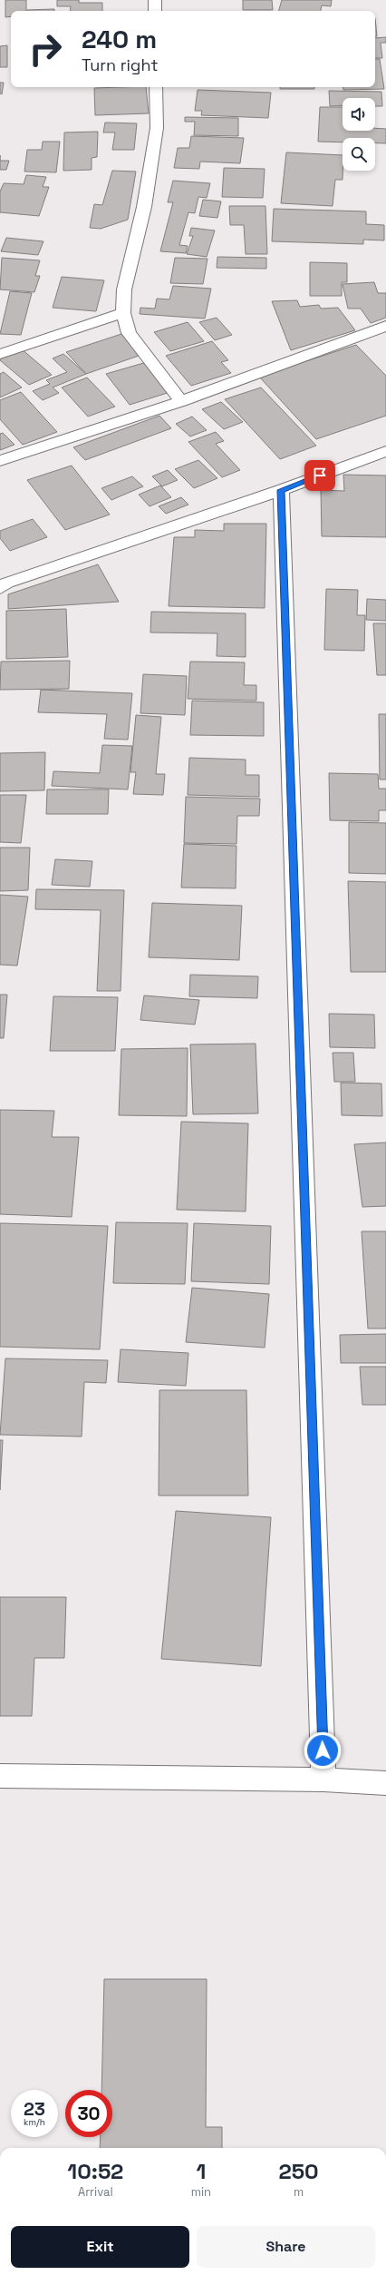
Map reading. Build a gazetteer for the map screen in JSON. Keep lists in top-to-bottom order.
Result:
{
  "page": {
    "turn": ["240 m", "Turn right"],
    "speed": "23 km/h",
    "limit": "30",
    "eta": [
      "10:52",
      "Arrival",
      "1",
      "min",
      "250",
      "m"
    ],
    "buttons": ["Exit", "Share"]
  }
}
